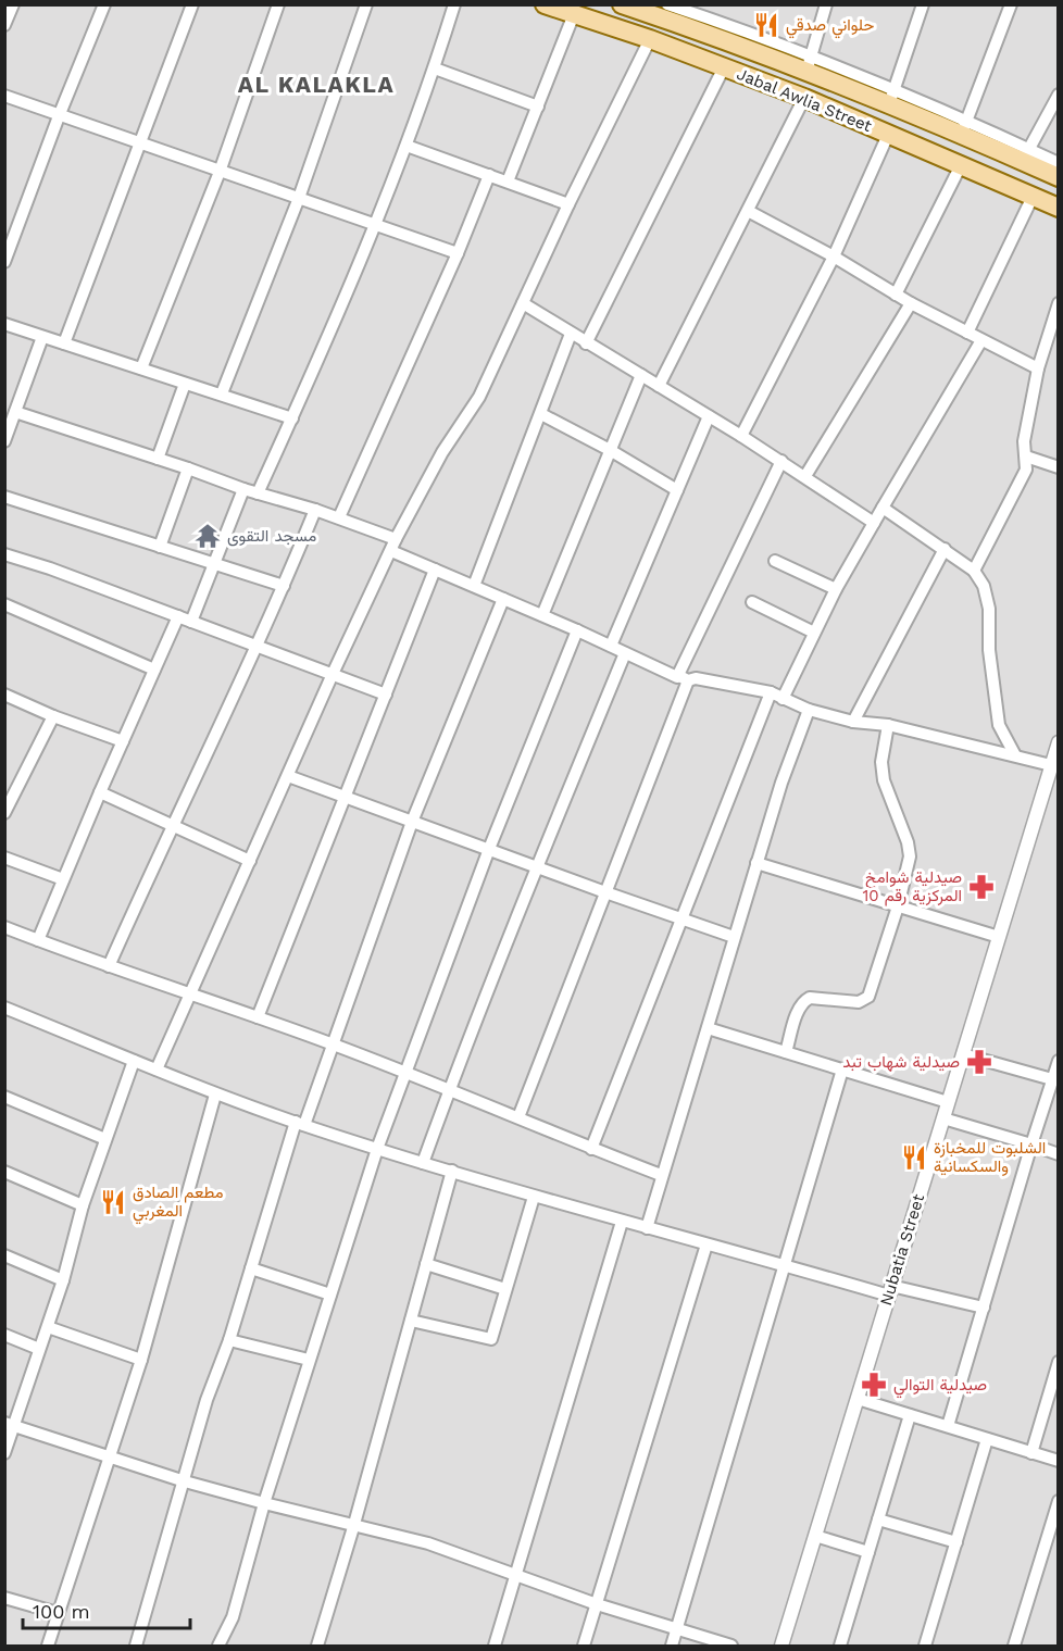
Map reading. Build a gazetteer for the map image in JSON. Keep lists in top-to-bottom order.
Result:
{
  "streets": {
    "main road": ["Jabal Awlia Street"],
    "street": ["Nubatia Street"]
  },
  "districts": ["AL KALAKLA"],
  "places": {
    "restaurant": ["حلواني صدقي", "الشلبوت للمخبازة والسكسانية", "مطعم الصادق المغربي"],
    "temple": ["مسجد التقوى"],
    "pharmacy": ["صيدلية شوامخ المركزية رقم 10", "صيدلية شهاب تبد", "صيدلية التوالي"]
  },
  "scale_bar": "100 m"
}
